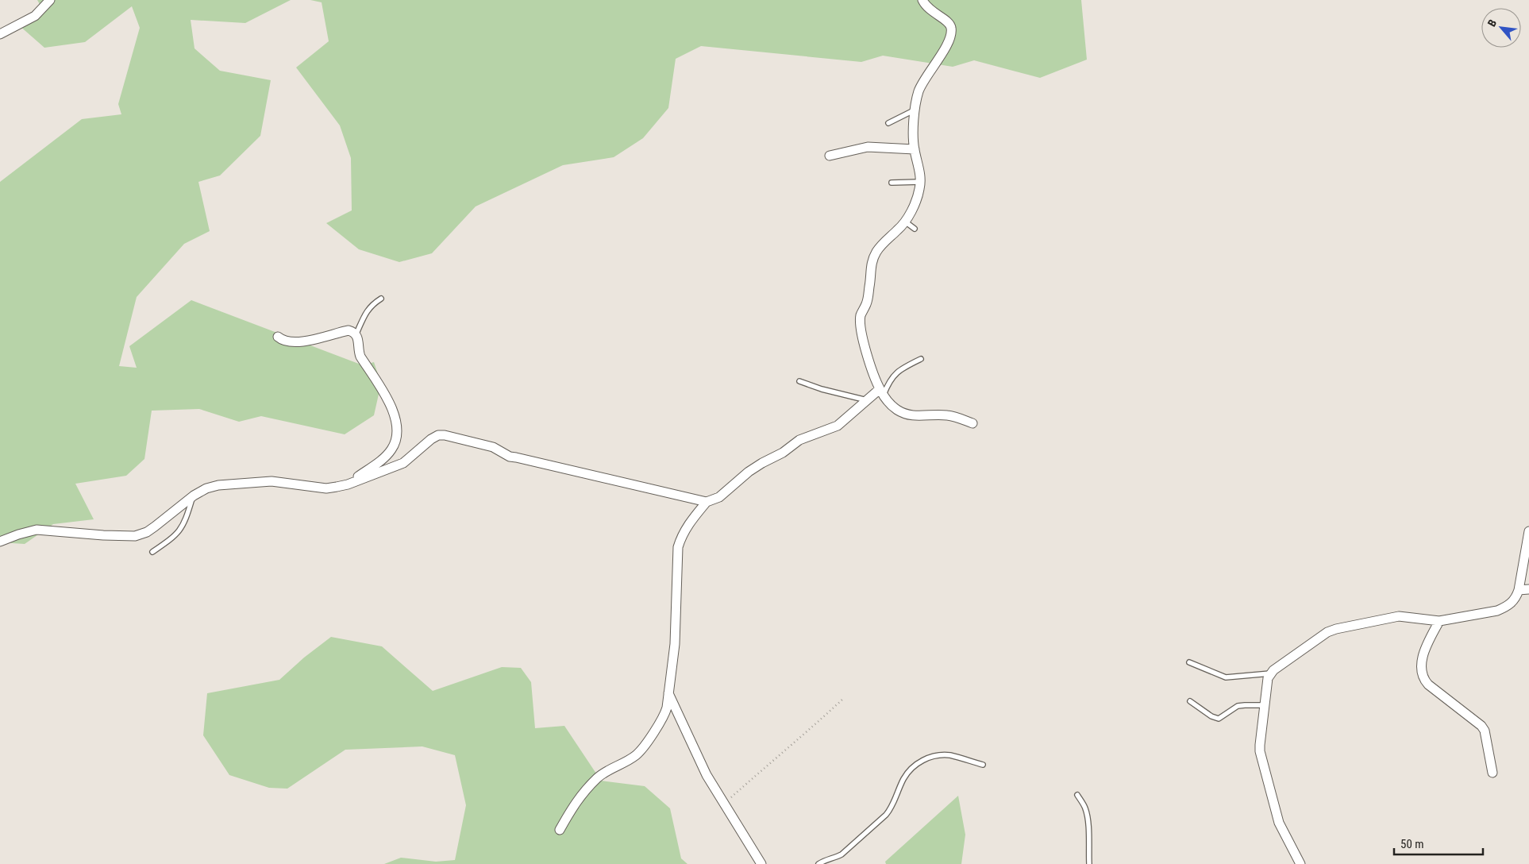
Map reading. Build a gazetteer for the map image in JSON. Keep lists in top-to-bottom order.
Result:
{
  "scale_bar": "50 m",
  "north": "top left"
}
